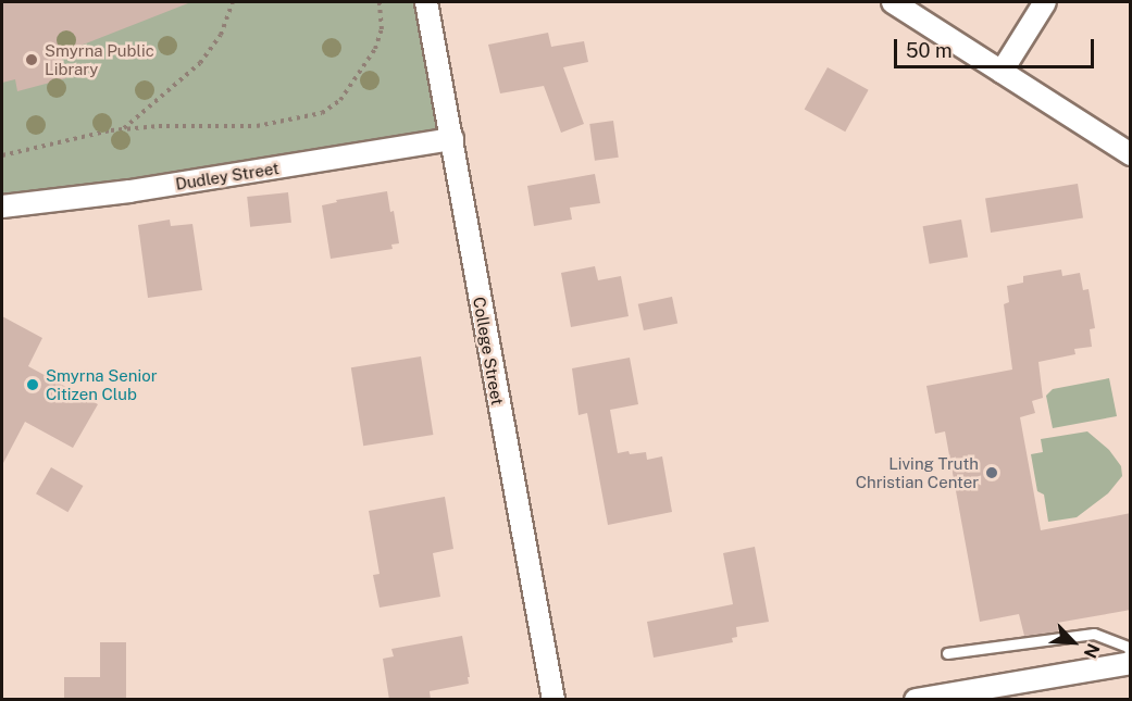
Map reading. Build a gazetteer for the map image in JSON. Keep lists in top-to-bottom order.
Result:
{
  "streets": {
    "street": ["Dudley Street", "College Street"]
  },
  "crossings": [
    ["Dudley Street", "College Street"]
  ],
  "places": ["Smyrna Public Library", "Smyrna Senior Citizen Club", "Living Truth Christian Center"],
  "scale_bar": "50 m",
  "north": "bottom right"
}
